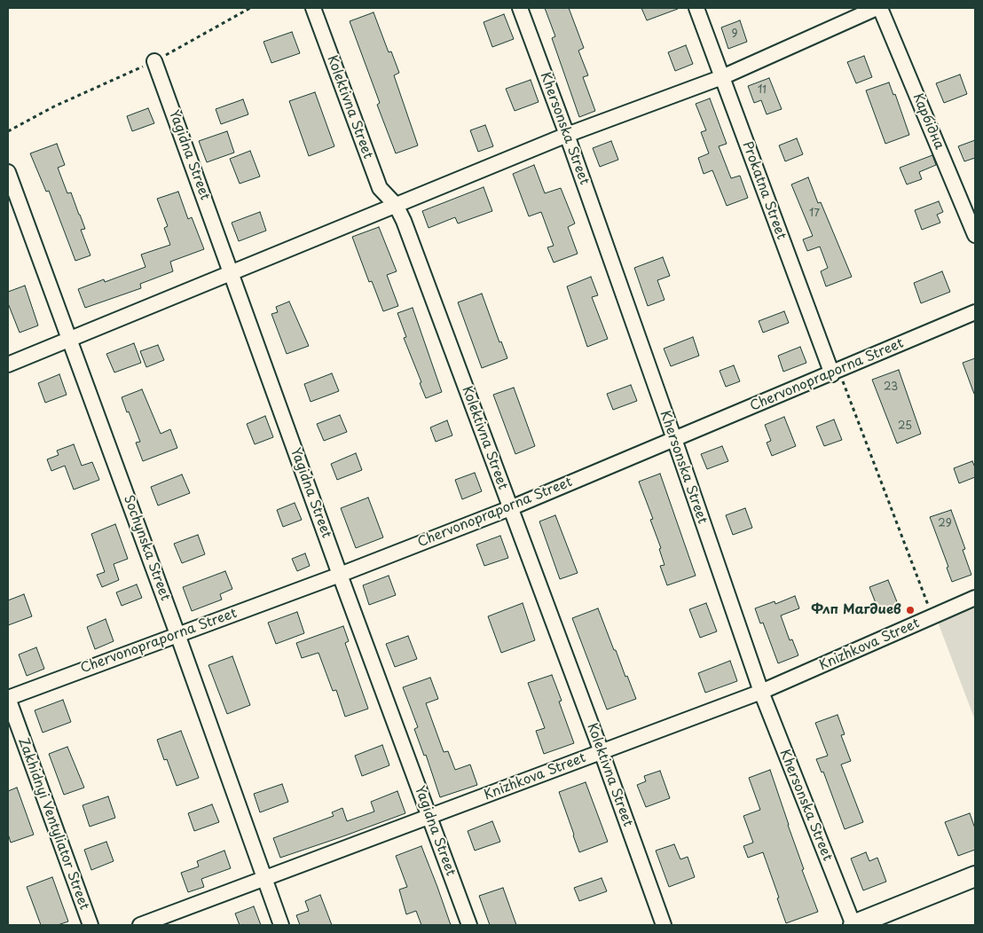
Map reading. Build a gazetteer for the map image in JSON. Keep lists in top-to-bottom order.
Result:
{
  "streets": {
    "street": [
      "Kolektivna Street",
      "Карбідна",
      "Khersonska Street",
      "Yagidna Street",
      "Prokatna Street",
      "Chervonopraporna Street",
      "Sochynska Street",
      "Knizhkova Street",
      "Zakhidnyi Ventyliator Street"
    ]
  },
  "crossings": [
    ["Kolektivna Street", "Chervonopraporna Street"],
    ["Kolektivna Street", "Knizhkova Street"],
    ["Khersonska Street", "Chervonopraporna Street"],
    ["Khersonska Street", "Knizhkova Street"],
    ["Yagidna Street", "Chervonopraporna Street"],
    ["Yagidna Street", "Knizhkova Street"],
    ["Prokatna Street", "Chervonopraporna Street"],
    ["Chervonopraporna Street", "Sochynska Street"],
    ["Chervonopraporna Street", "Zakhidnyi Ventyliator Street"],
    ["Sochynska Street", "Knizhkova Street"]
  ],
  "places": ["Флп Магдиев"],
  "house_numbers": [
    "9",
    "11",
    "17",
    "23",
    "25",
    "29"
  ]
}
